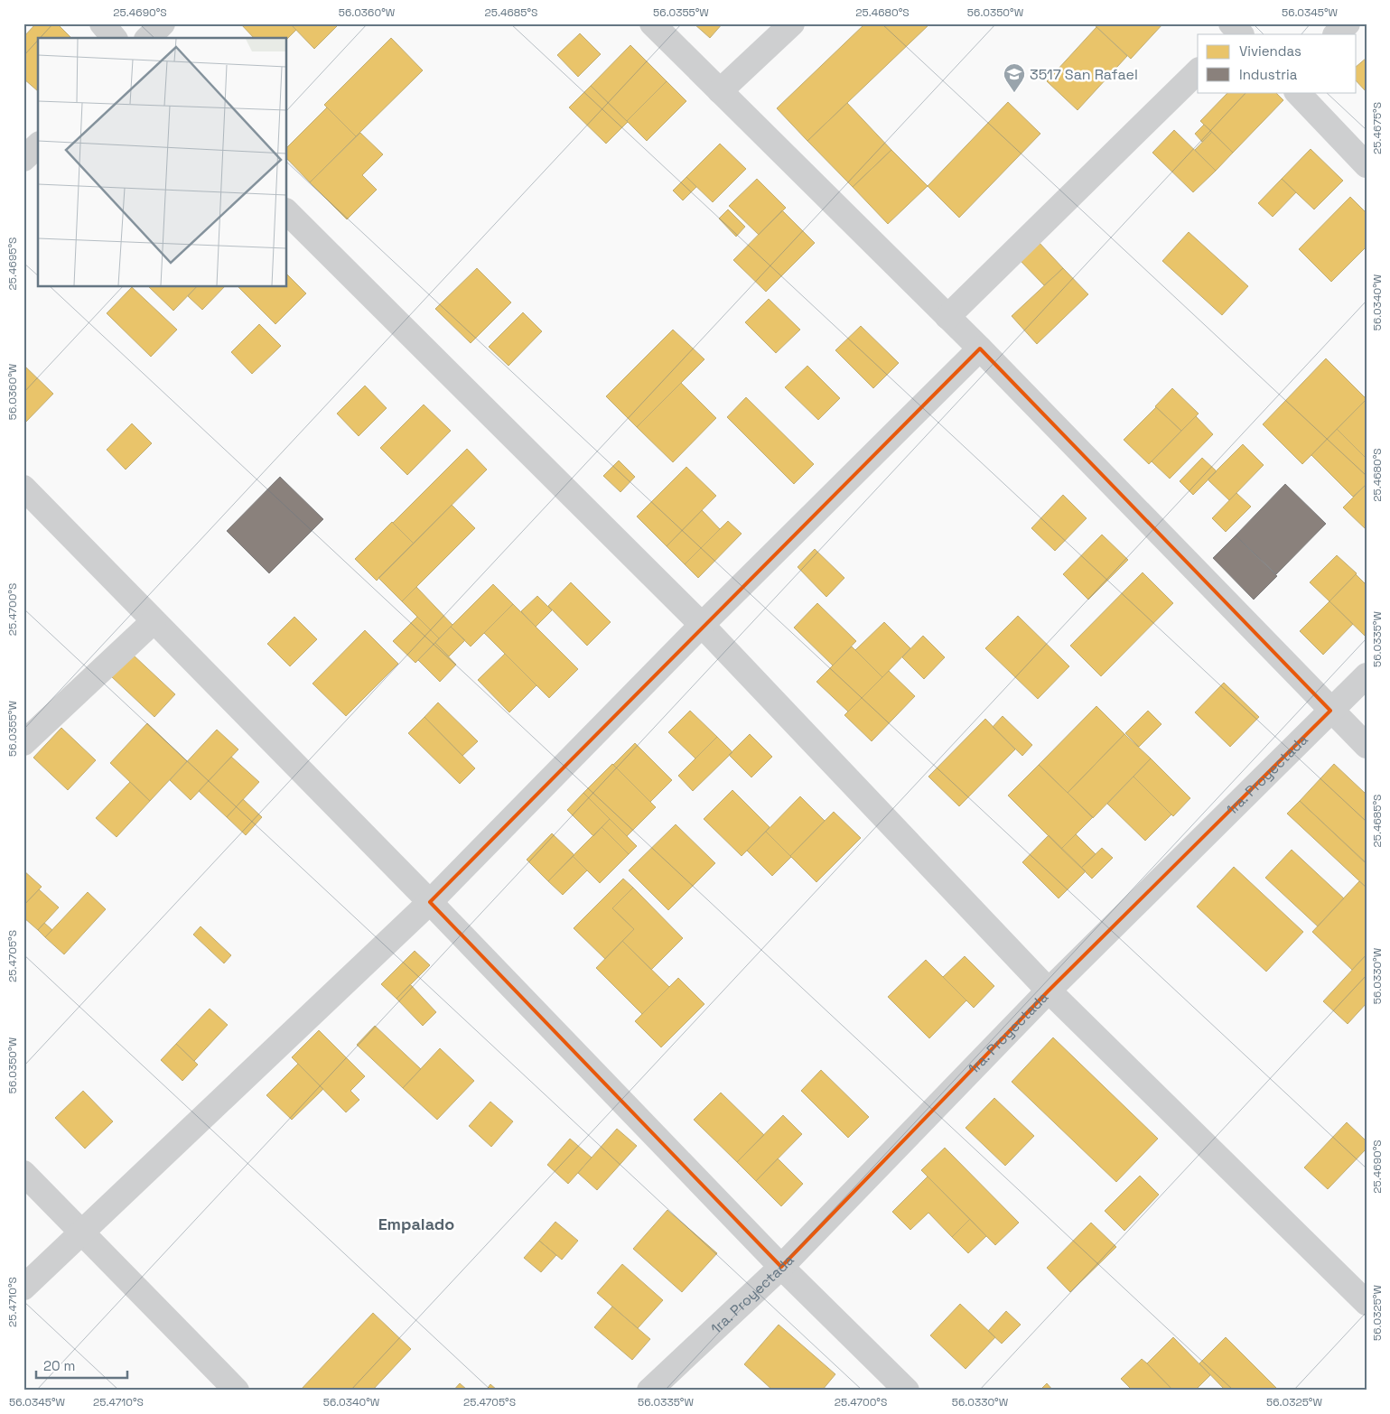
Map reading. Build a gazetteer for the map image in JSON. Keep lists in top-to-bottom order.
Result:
{
  "streets": {
    "street": ["1ra. Proyectada"]
  },
  "districts": ["Empalado"],
  "places": {
    "school or university": ["3517 San Rafael"]
  },
  "legend": ["Viviendas", "Industria"],
  "scale_bar": "20 m",
  "coordinates": [
    "25.4690°S",
    "56.0360°W",
    "25.4685°S",
    "56.0355°W",
    "25.4680°S",
    "56.0350°W",
    "56.0345°W",
    "25.4675°S",
    "25.4695°S",
    "56.0340°W",
    "25.4700°S",
    "56.0335°W",
    "25.4705°S",
    "56.0330°W",
    "25.4710°S",
    "56.0325°W"
  ]
}
